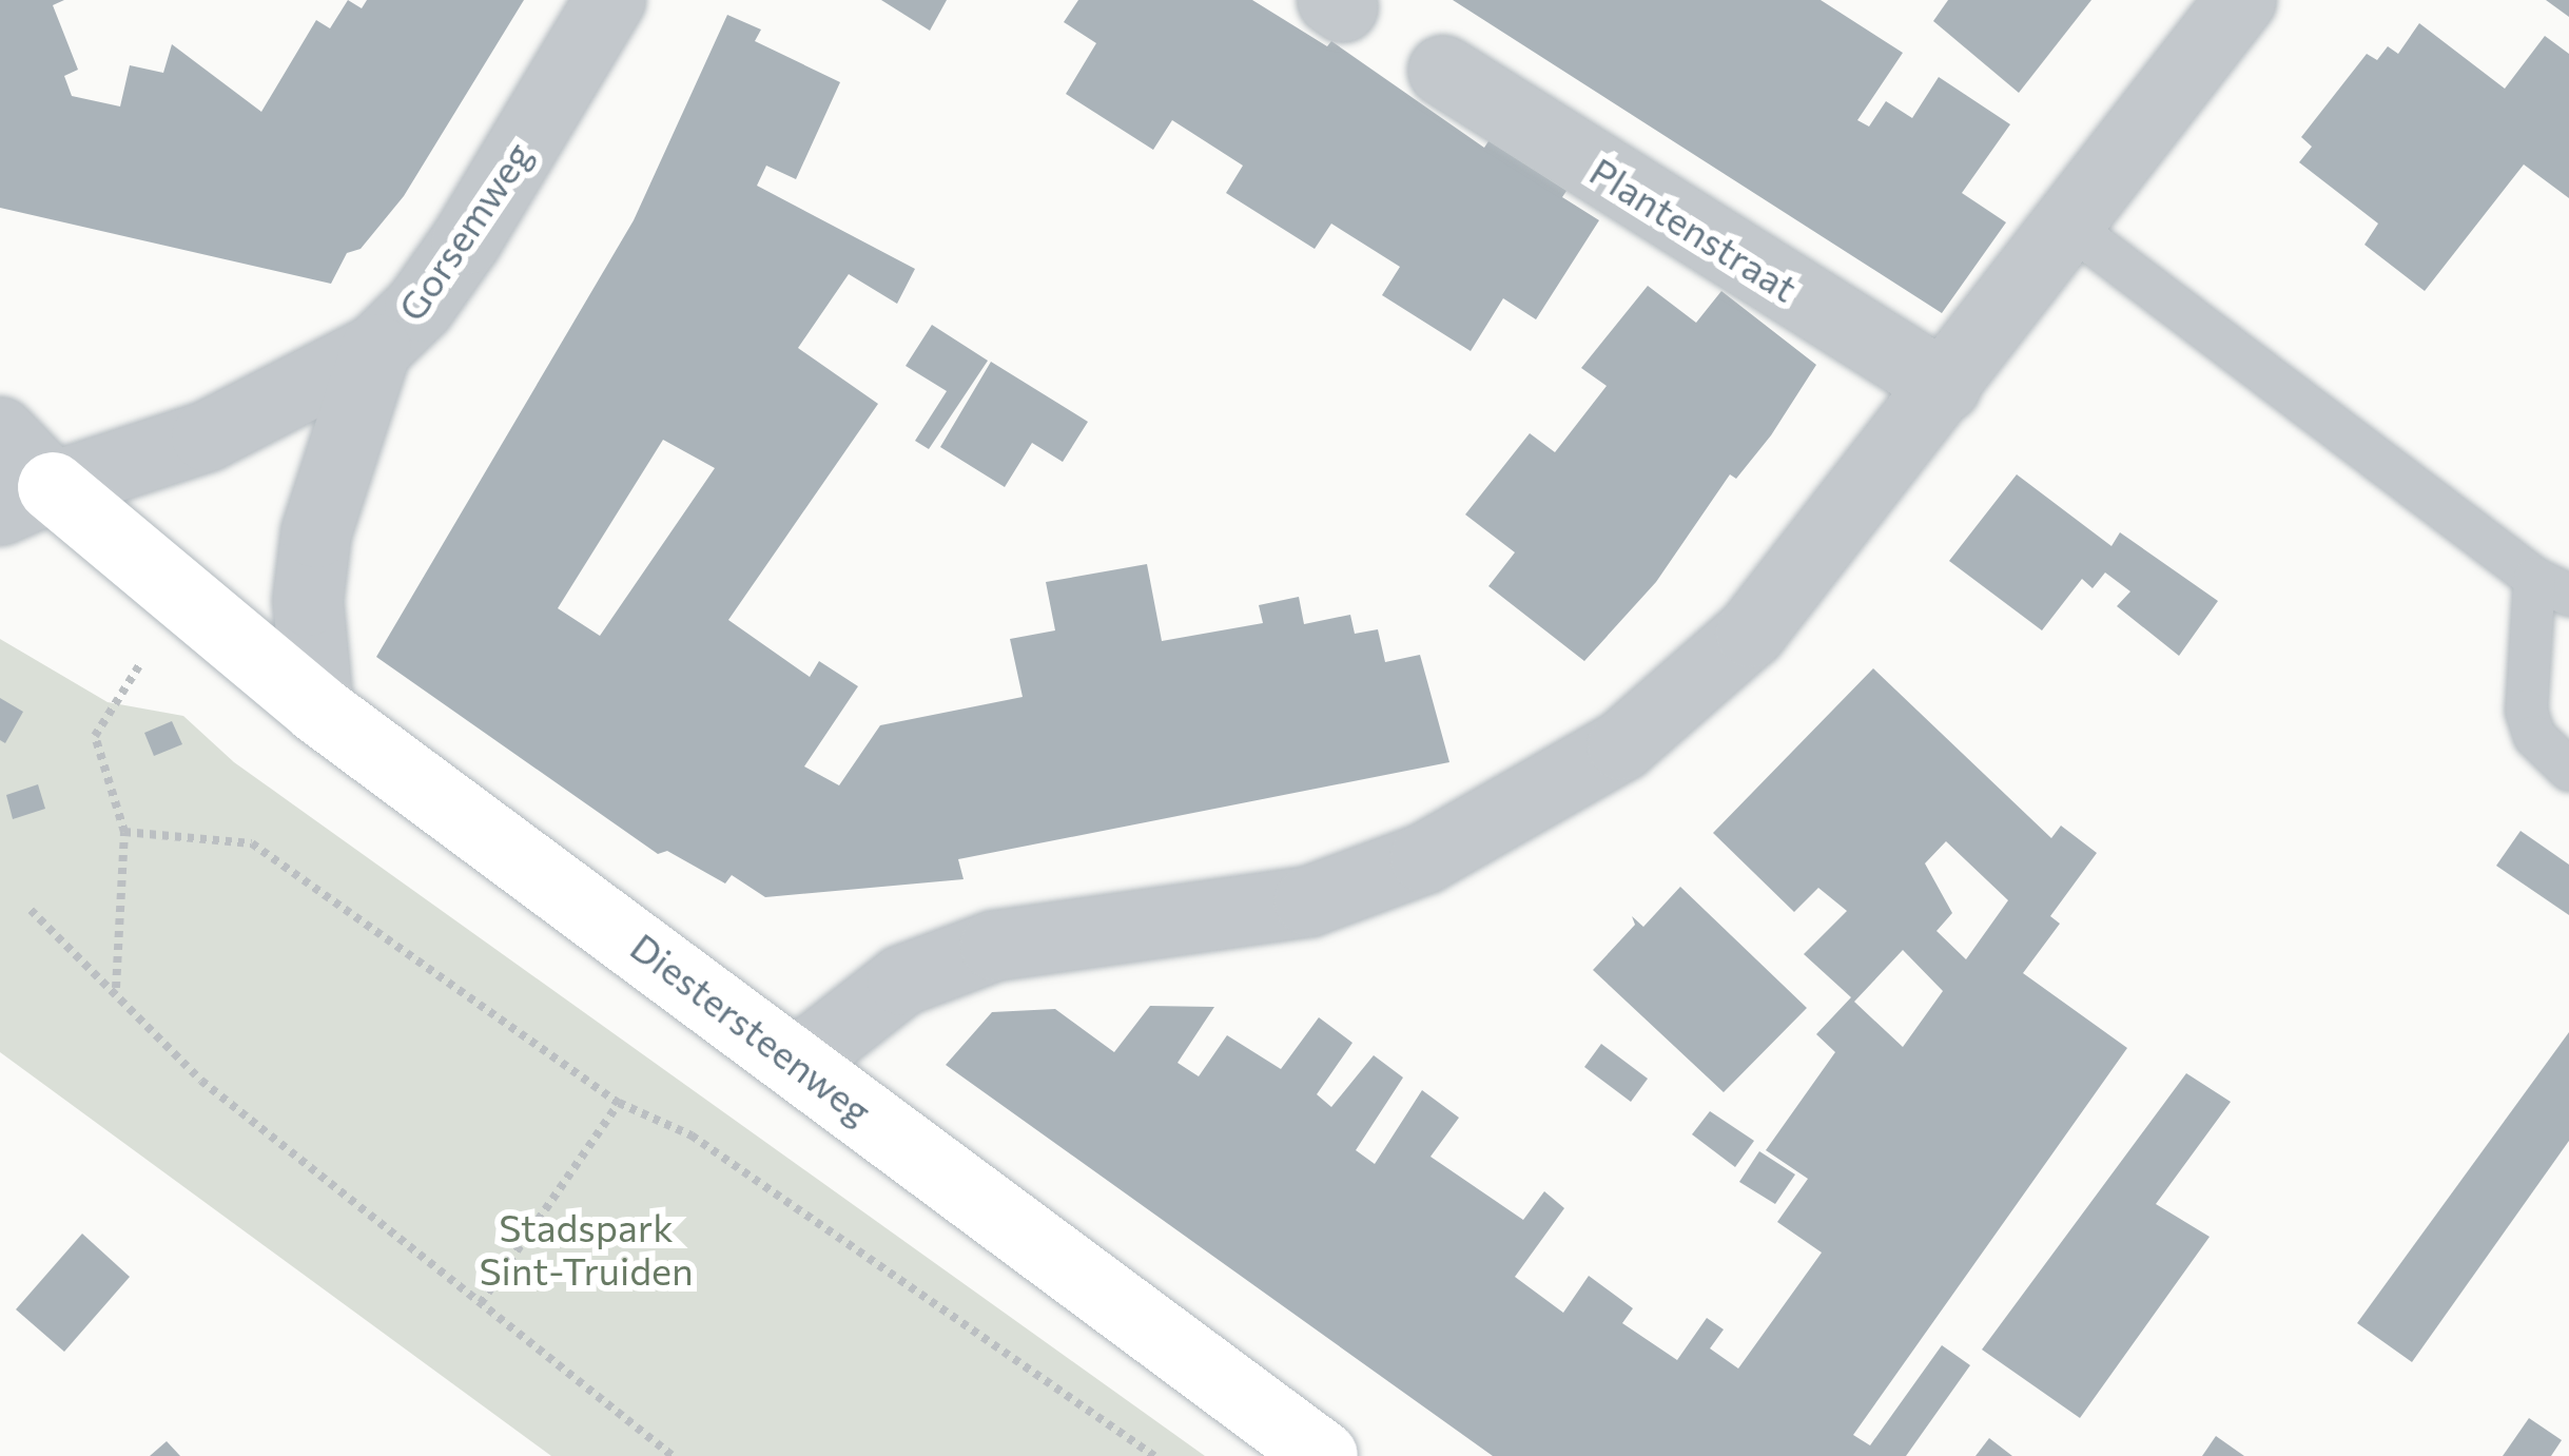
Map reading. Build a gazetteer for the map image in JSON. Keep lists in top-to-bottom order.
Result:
{
  "streets": {
    "main road": ["Diestersteenweg"],
    "street": ["Plantenstraat", "Gorsemweg"]
  },
  "crossings": [
    ["Gorsemweg", "Diestersteenweg"]
  ],
  "parks": ["Stadspark Sint-Truiden"]
}
